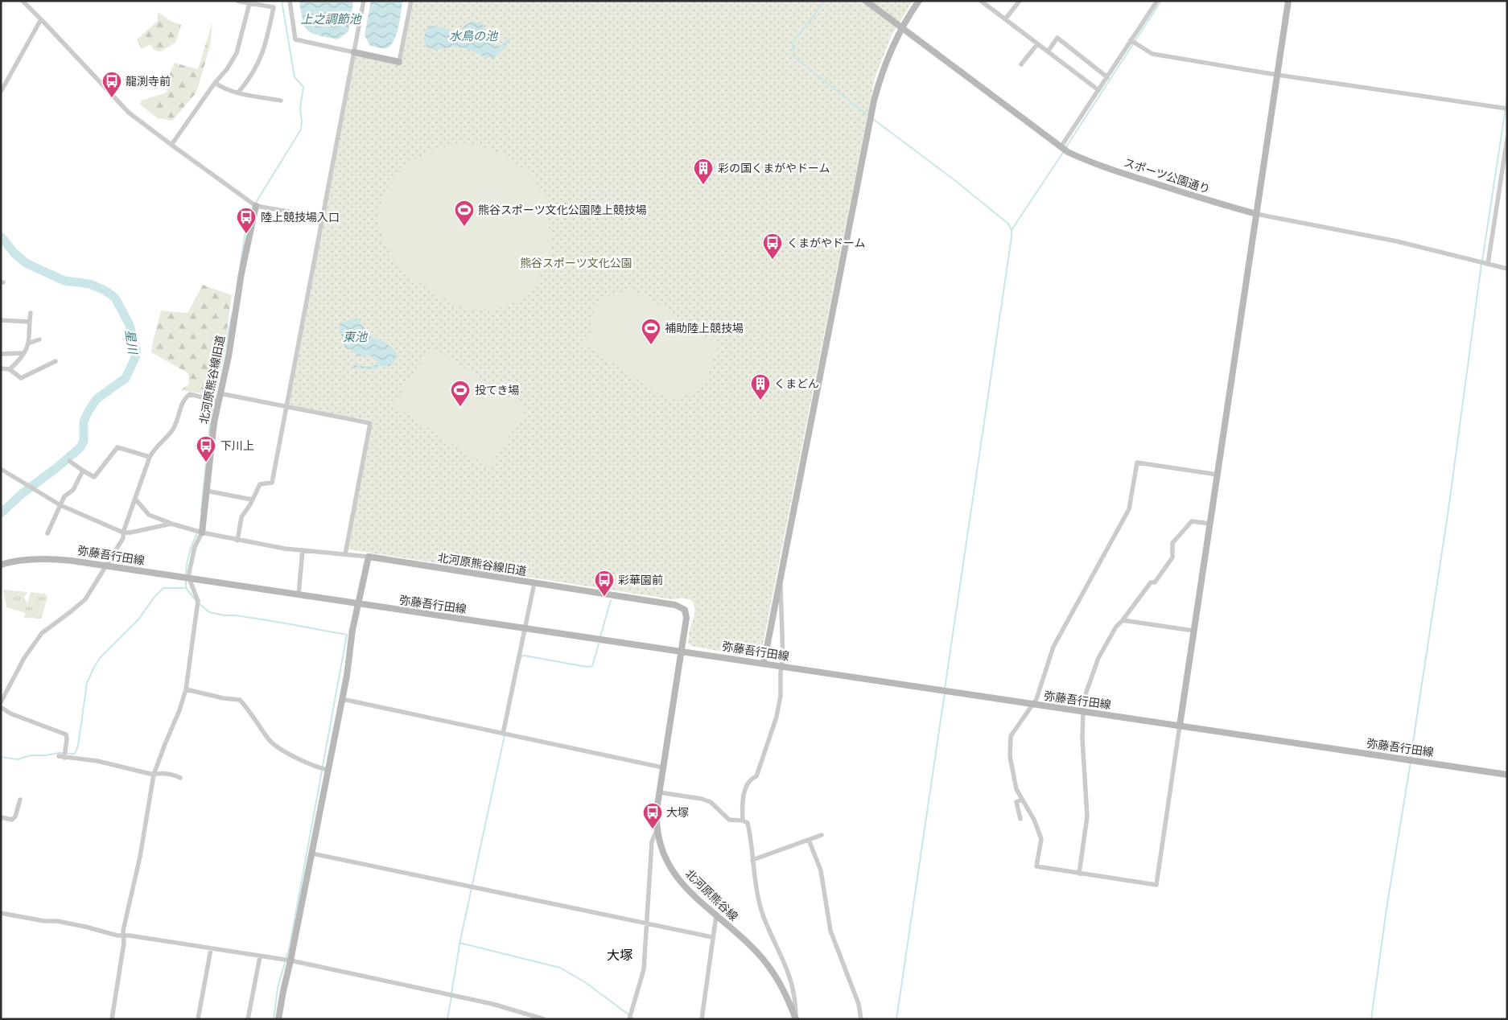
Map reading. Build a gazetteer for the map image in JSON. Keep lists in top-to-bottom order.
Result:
{
  "streets": {
    "street": [
      "スポーツ公園通り",
      "北河原熊谷線旧道",
      "弥藤吾行田線",
      "北河原熊谷線"
    ]
  },
  "crossings": [
    ["北河原熊谷線旧道", "弥藤吾行田線"],
    ["北河原熊谷線旧道", "北河原熊谷線"],
    ["弥藤吾行田線", "北河原熊谷線"]
  ],
  "districts": ["大塚"],
  "water": [
    "上之調節池",
    "水鳥の池",
    "東池",
    "星川"
  ],
  "parks": ["熊谷スポーツ文化公園"],
  "places": {
    "bus stop": [
      "龍渕寺前",
      "陸上競技場入口",
      "くまがやドーム",
      "下川上",
      "彩華園前",
      "大塚"
    ],
    "building": ["彩の国くまがやドーム", "くまどん"],
    "sports": ["熊谷スポーツ文化公園陸上競技場", "補助陸上競技場", "投てき場"]
  }
}
